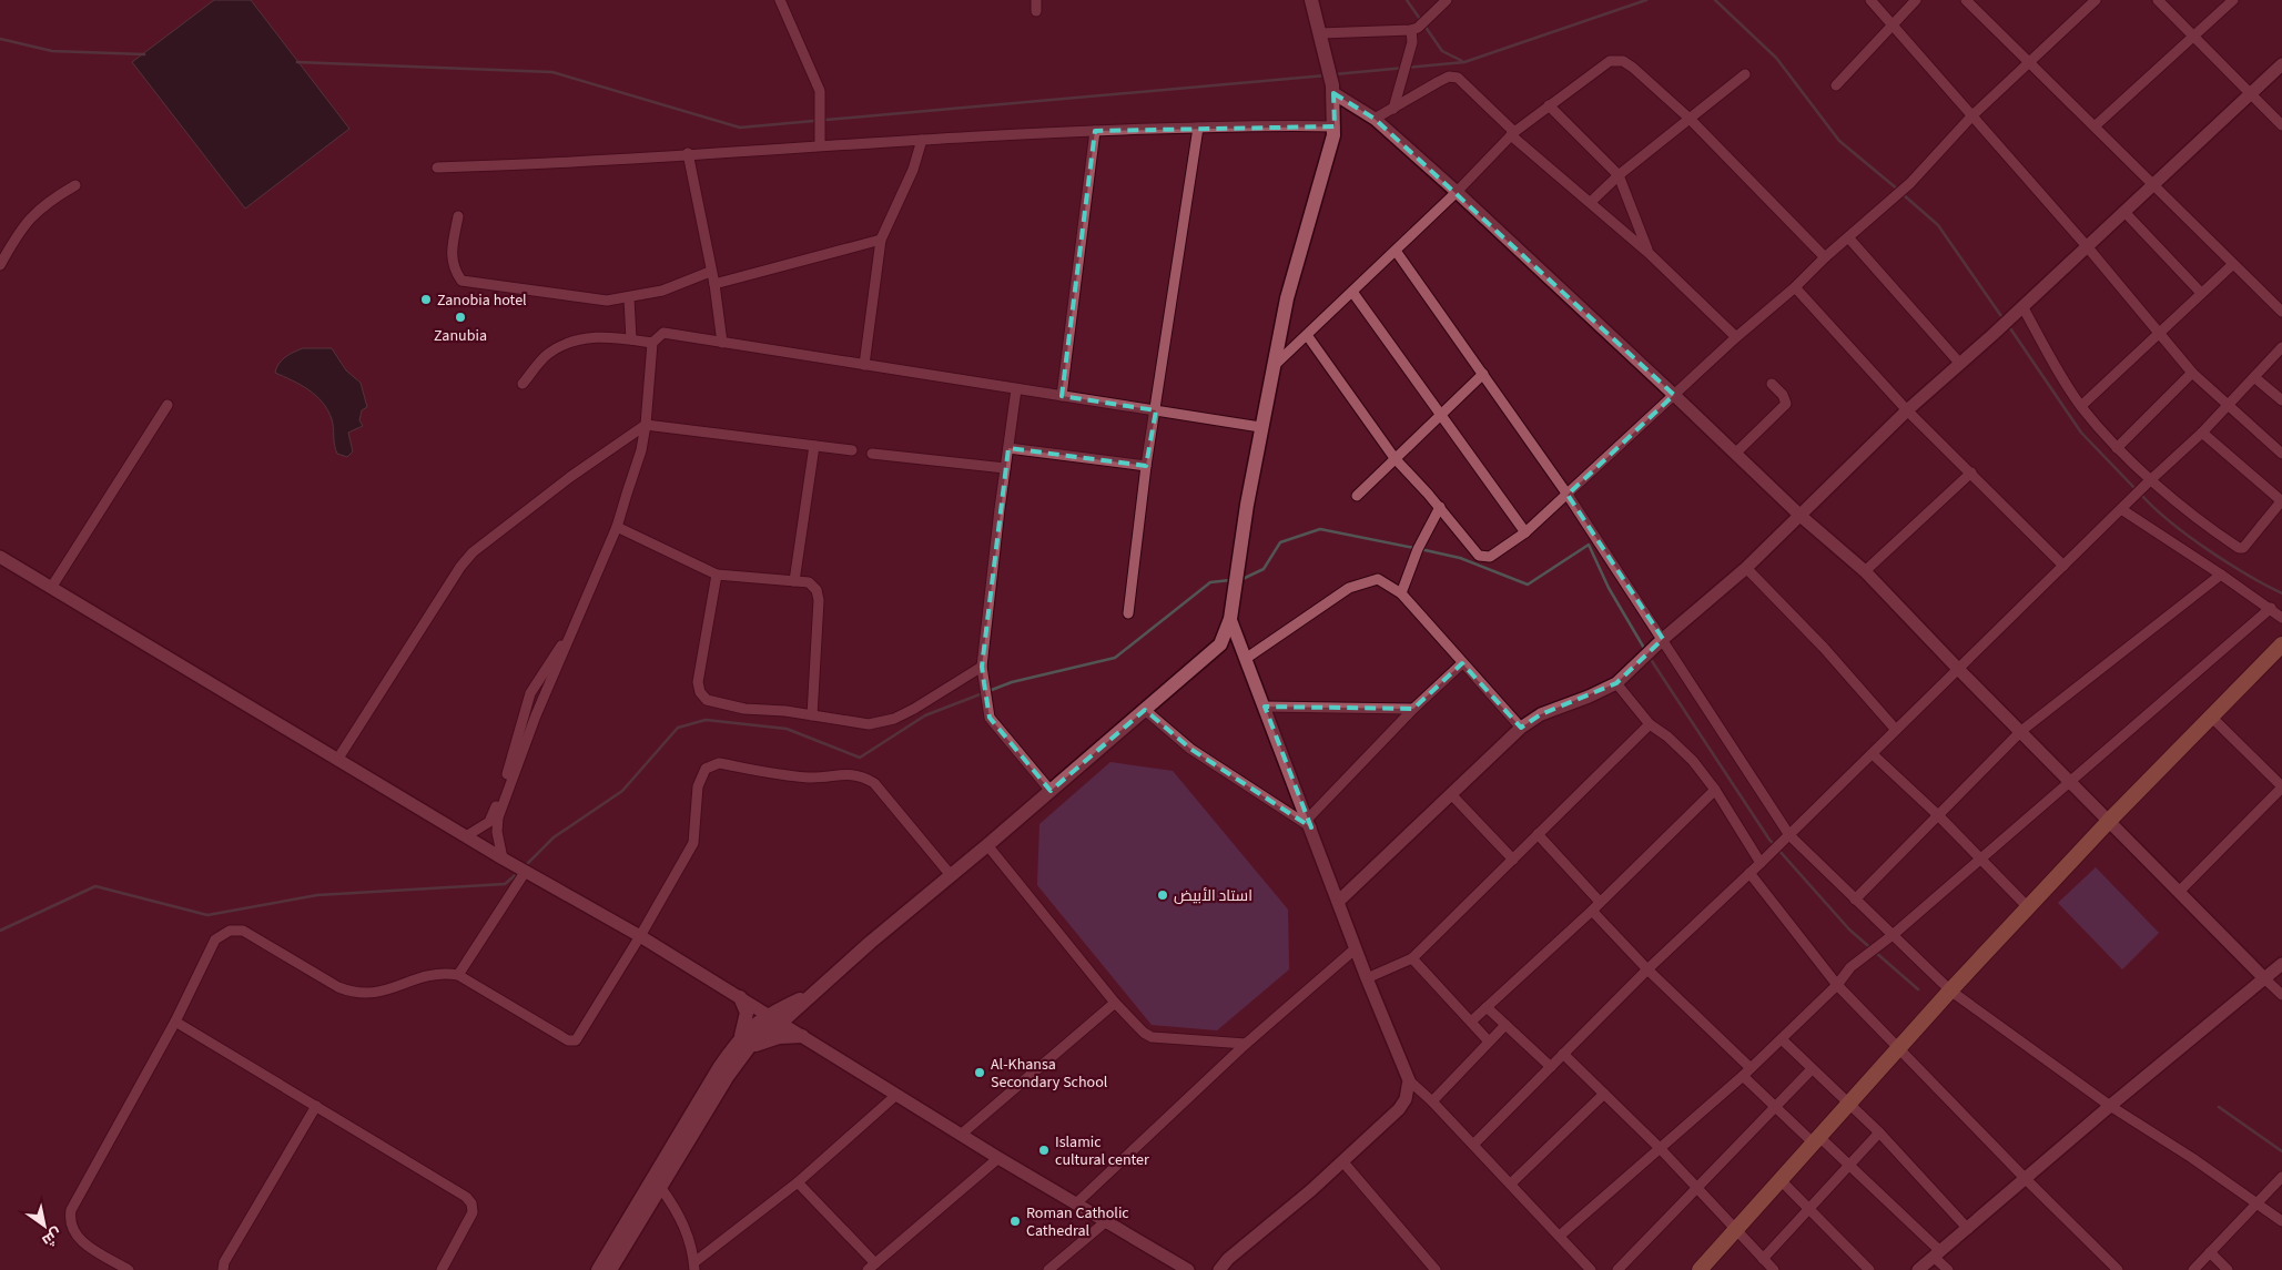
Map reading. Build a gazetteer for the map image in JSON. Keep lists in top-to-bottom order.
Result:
{
  "places": [
    "Zanobia hotel",
    "Zanubia",
    "استاد الأبيض",
    "Al-Khansa Secondary School",
    "Islamic cultural center",
    "Roman Catholic Cathedral"
  ],
  "north": "bottom right"
}
